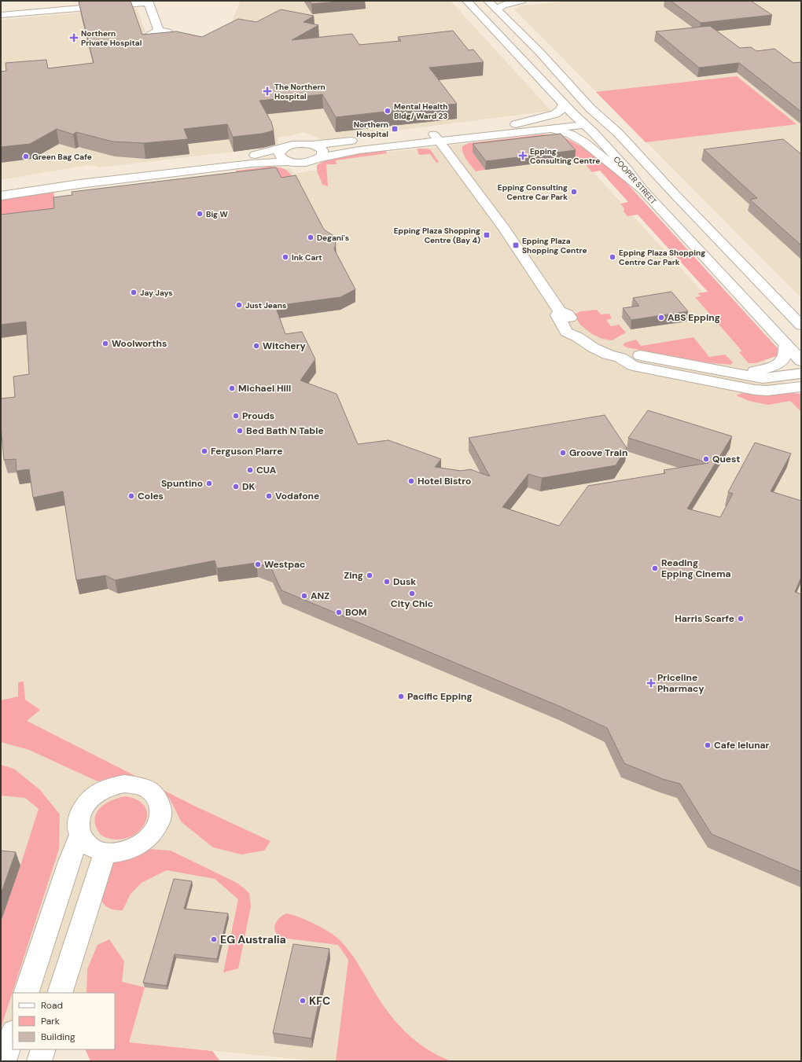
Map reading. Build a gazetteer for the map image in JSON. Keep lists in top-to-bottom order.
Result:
{
  "streets": {
    "street": ["COOPER STREET"]
  },
  "places": {
    "health": [
      "Northern Private Hospital",
      "The Northern Hospital",
      "Epping Consulting Centre",
      "Priceline Pharmacy"
    ],
    "other": [
      "Mental Health Bldg/ Ward 23",
      "Green Bag Cafe",
      "Epping Consulting Centre Car Park",
      "Big W",
      "Degani's",
      "Ink Cart",
      "Epping Plaza Shopping Centre Car Park",
      "Jay Jays",
      "Just Jeans",
      "ABS Epping",
      "Woolworths",
      "Witchery",
      "Michael Hill",
      "Prouds",
      "Bed Bath N Table",
      "Ferguson Plarre",
      "Groove Train",
      "Quest",
      "CUA",
      "Hotel Bistro",
      "Spuntino",
      "DK",
      "Coles",
      "Vodafone",
      "Westpac",
      "Reading Epping Cinema",
      "Zing",
      "Dusk",
      "City Chic",
      "ANZ",
      "BOM",
      "Harris Scarfe",
      "Pacific Epping",
      "Cafe lelunar",
      "EG Australia",
      "KFC"
    ],
    "transit": ["Northern Hospital", "Epping Plaza Shopping Centre (Bay 4)", "Epping Plaza Shopping Centre"]
  },
  "legend": ["Road", "Park", "Building"]
}
